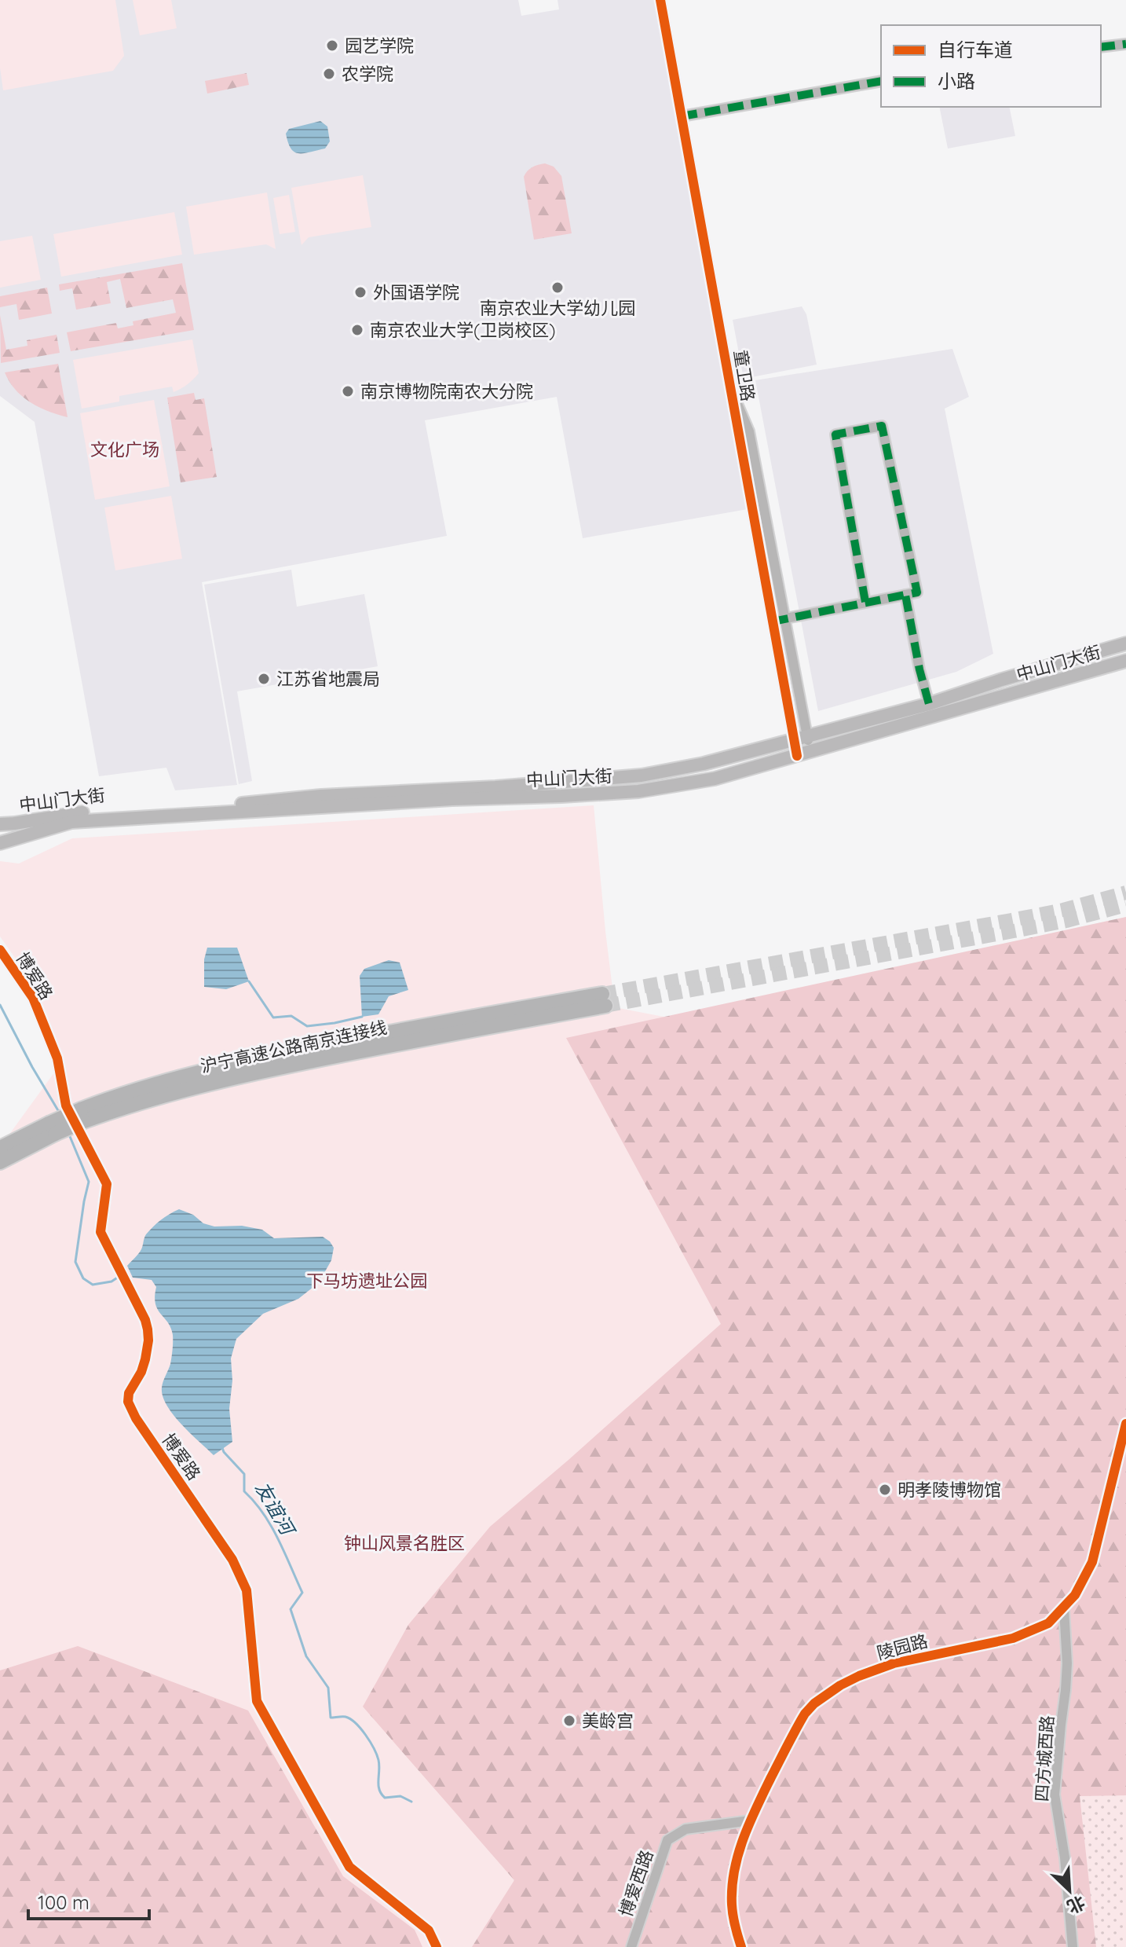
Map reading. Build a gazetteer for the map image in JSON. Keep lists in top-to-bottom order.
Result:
{
  "streets": {
    "highway": ["沪宁高速公路南京连接线"],
    "main road": ["中山门大街"],
    "street": [
      "童卫路",
      "博爱路",
      "陵园路",
      "四方城西路",
      "博爱西路"
    ]
  },
  "crossings": [
    ["童卫路", "中山门大街"],
    ["陵园路", "四方城西路"],
    ["陵园路", "博爱西路"]
  ],
  "water": ["友谊河"],
  "parks": ["文化广场", "下马坊遗址公园", "钟山风景名胜区"],
  "places": [
    "园艺学院",
    "农学院",
    "南京农业大学幼儿园",
    "外国语学院",
    "南京农业大学(卫岗校区)",
    "南京博物院南农大分院",
    "江苏省地震局",
    "明孝陵博物馆",
    "美龄宫"
  ],
  "legend": ["自行车道", "小路"],
  "scale_bar": "100 m",
  "north": "bottom right"
}
